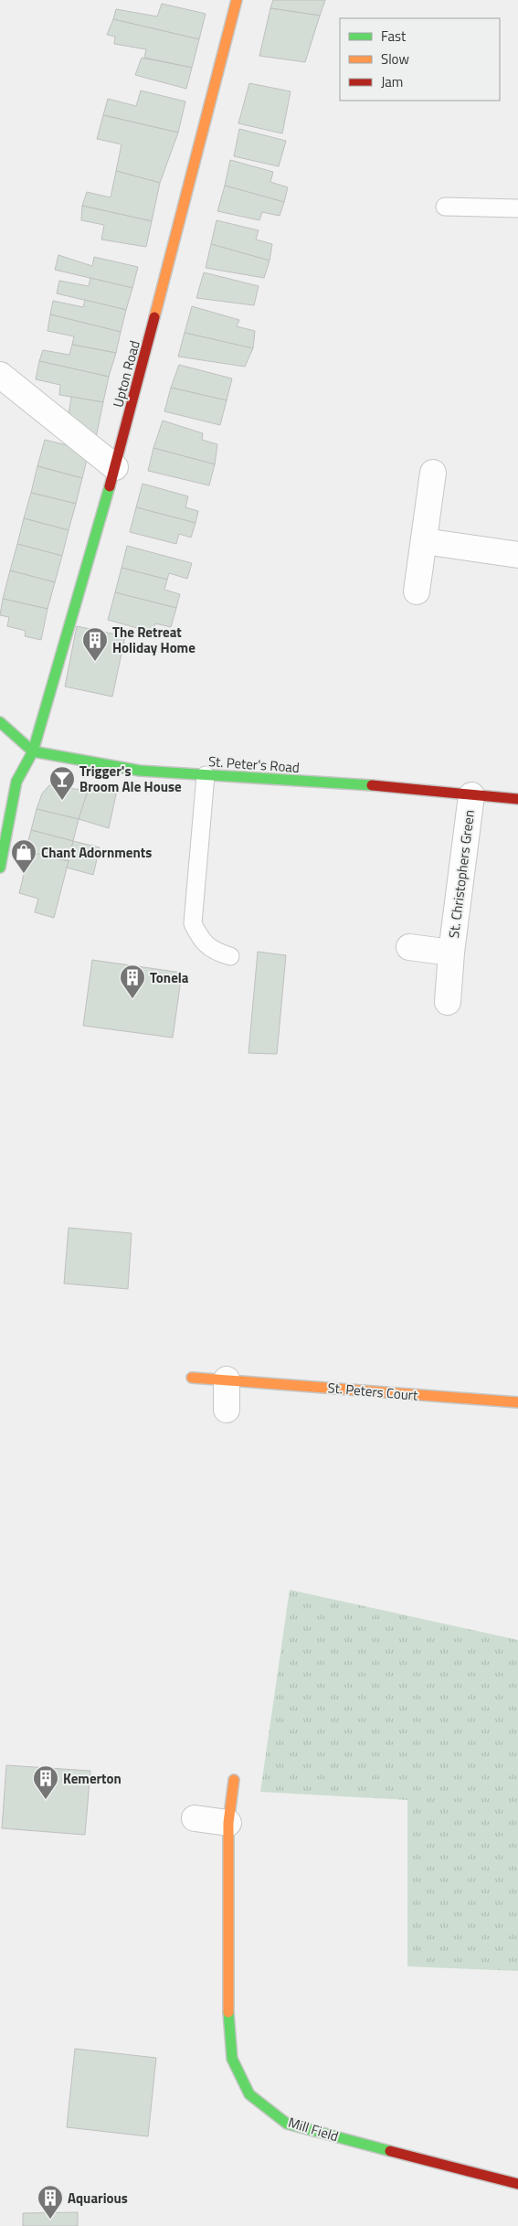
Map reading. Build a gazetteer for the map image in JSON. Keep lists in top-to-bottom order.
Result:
{
  "streets": {
    "street": [
      "Upton Road",
      "St. Peter's Road",
      "St. Christophers Green",
      "St. Peters Court",
      "Mill Field"
    ]
  },
  "crossings": [
    ["Upton Road", "St. Peter's Road"],
    ["St. Peter's Road", "St. Christophers Green"]
  ],
  "places": {
    "building": [
      "The Retreat Holiday Home",
      "Tonela",
      "Kemerton",
      "Aquarious"
    ],
    "bar": ["Trigger's Broom Ale House"],
    "shop": ["Chant Adornments"]
  },
  "legend": ["Fast", "Slow", "Jam"]
}
